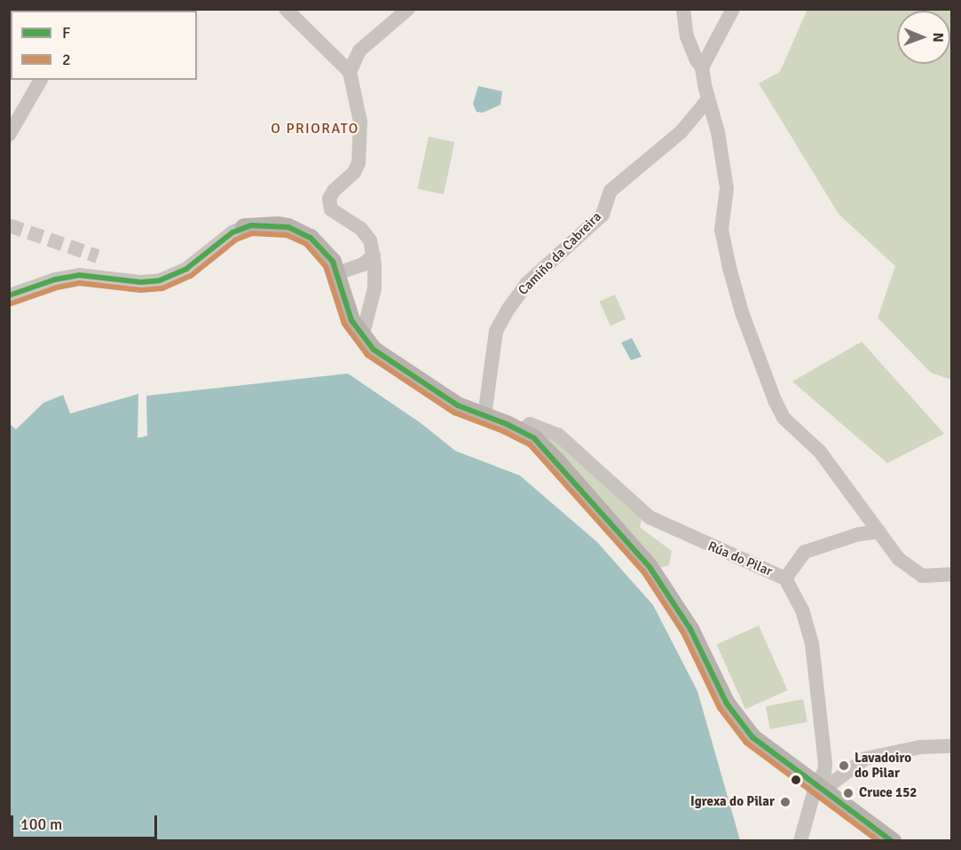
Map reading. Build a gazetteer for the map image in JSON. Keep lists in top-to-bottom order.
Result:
{
  "streets": {
    "street": ["Camiño da Cabreira", "Rúa do Pilar"]
  },
  "districts": ["O PRIORATO"],
  "places": ["Lavadoiro do Pilar", "Cruce 152", "Igrexa do Pilar"],
  "lines": ["transit line F", "transit line 2"],
  "legend": ["F", "2"],
  "scale_bar": "100 m",
  "north": "right"
}
